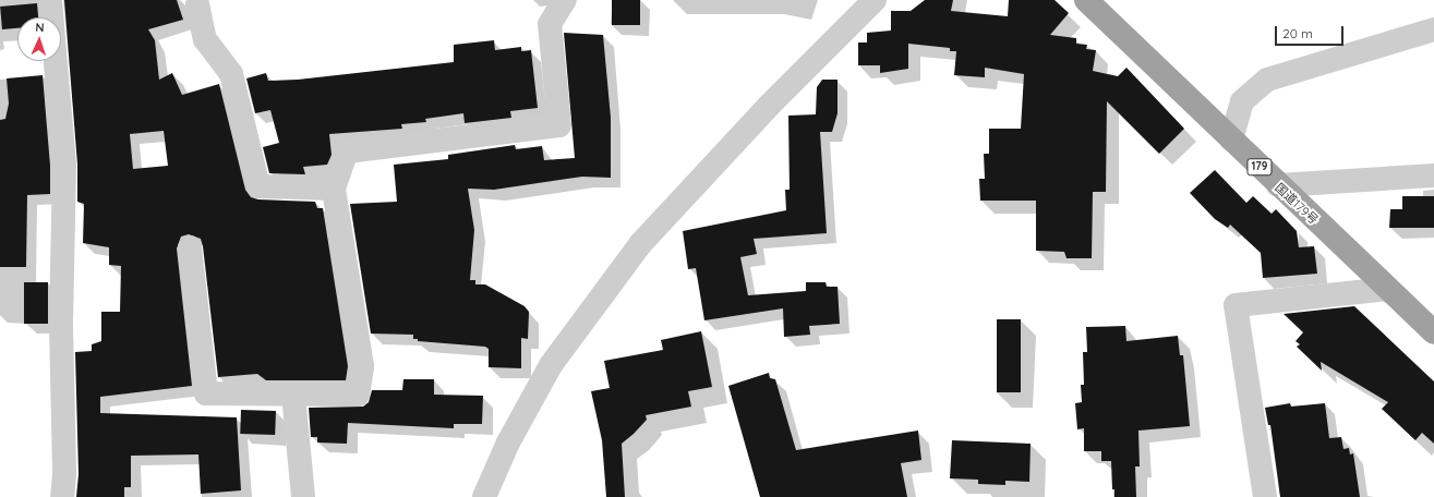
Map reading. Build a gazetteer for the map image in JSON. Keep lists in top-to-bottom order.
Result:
{
  "streets": {
    "highway": ["179", "国道179号"]
  },
  "scale_bar": "20 m",
  "north": "top"
}
